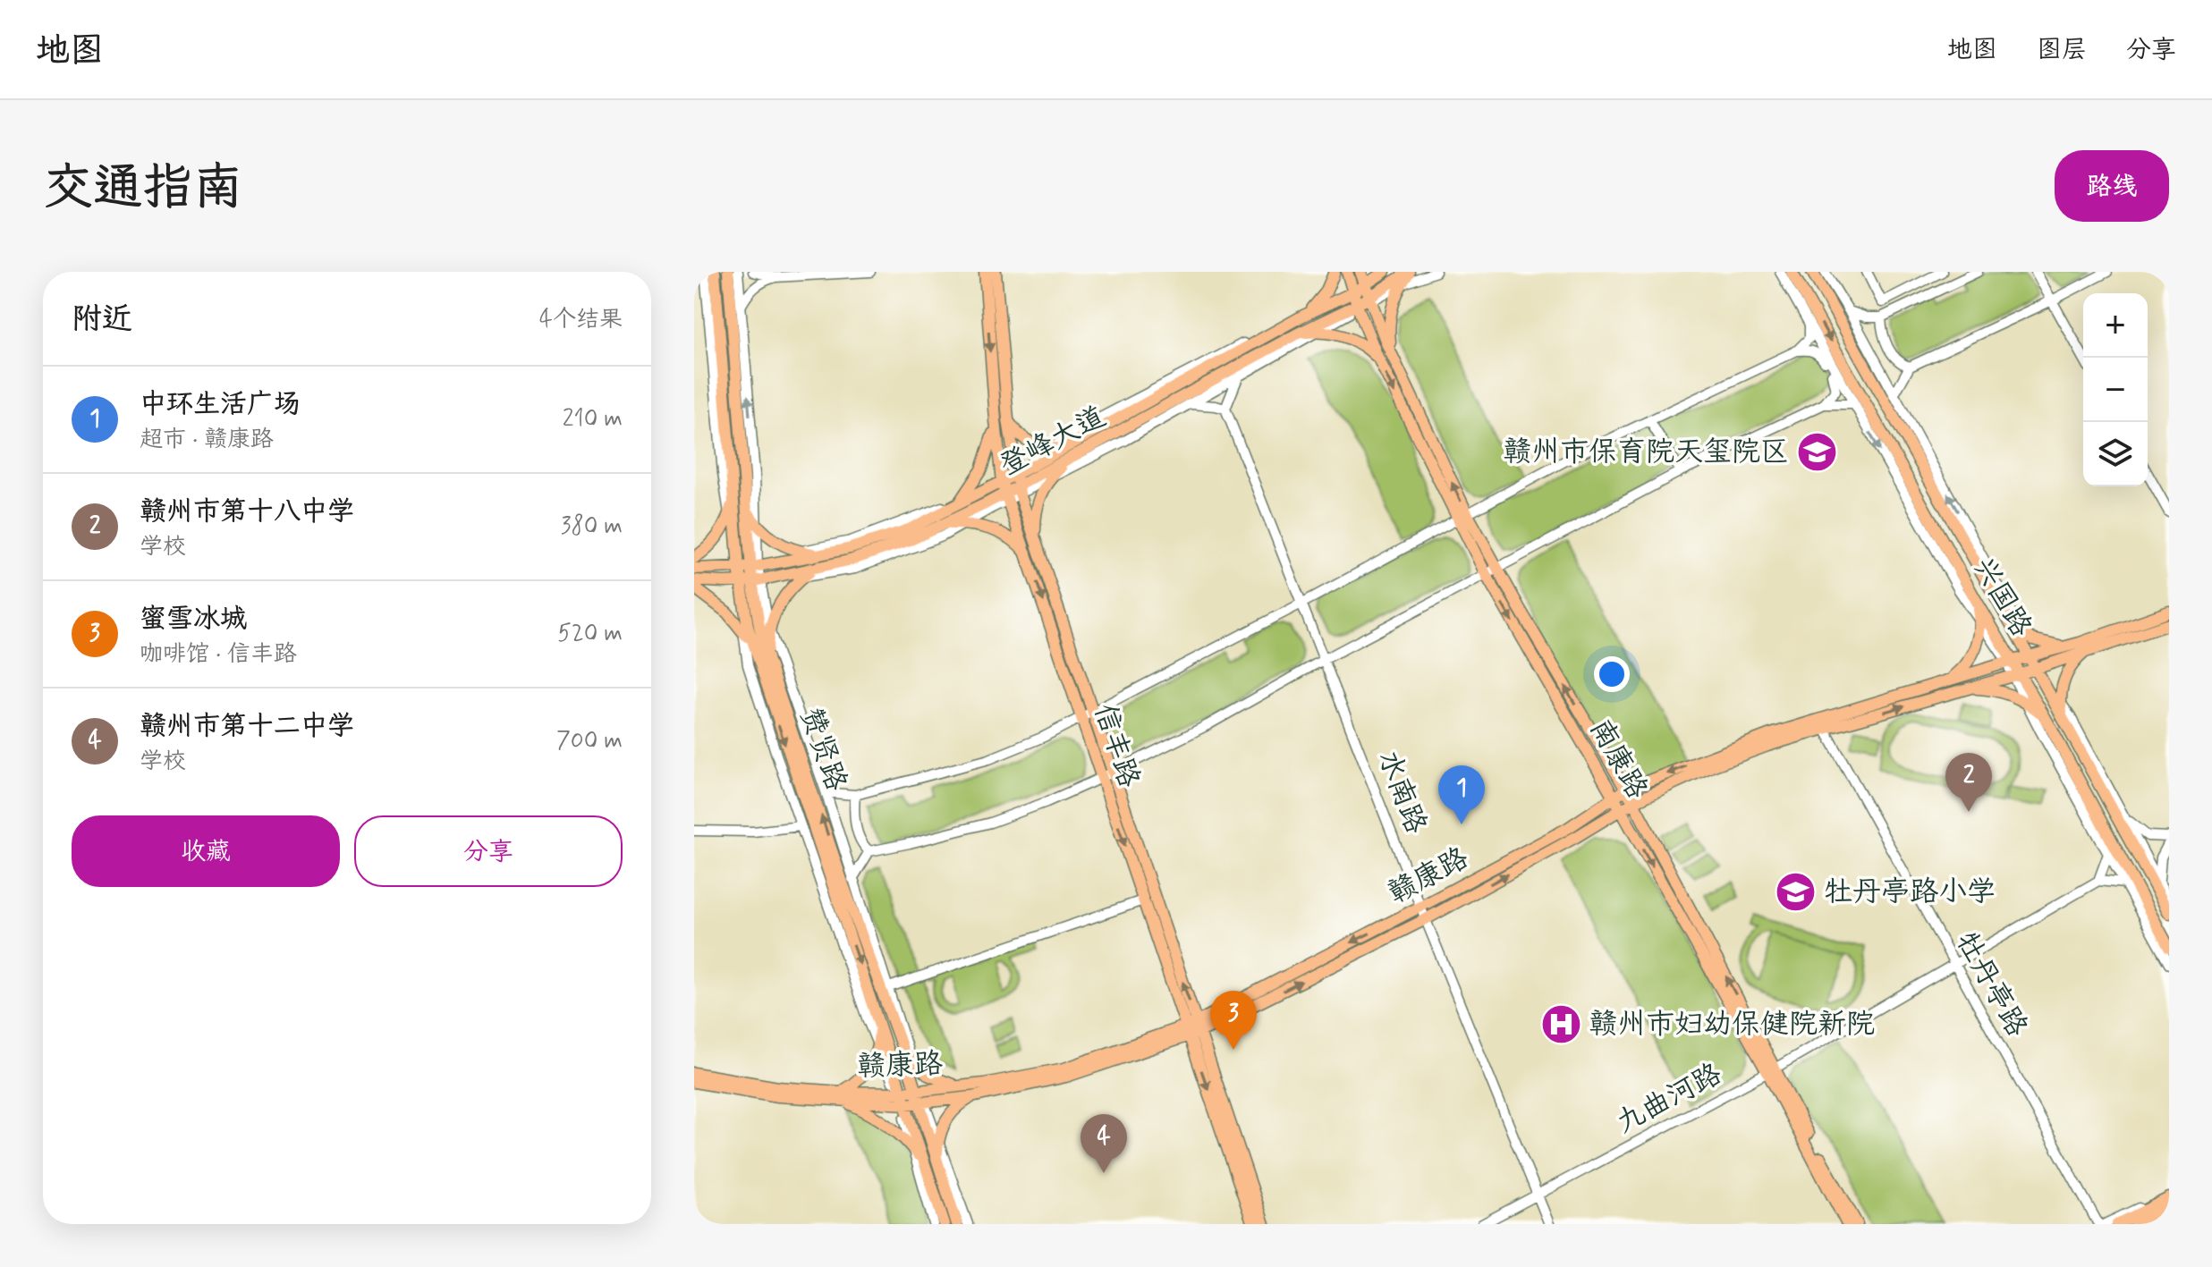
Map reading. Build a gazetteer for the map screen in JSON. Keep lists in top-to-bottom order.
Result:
{
  "streets": {
    "main road": [
      "登峰大道",
      "兴国路",
      "信丰路",
      "赞贤路",
      "南康路",
      "赣康路"
    ],
    "street": ["水南路", "牡丹亭路", "九曲河路"]
  },
  "crossings": [
    ["登峰大道", "信丰路"],
    ["登峰大道", "赞贤路"],
    ["登峰大道", "南康路"],
    ["兴国路", "赣康路"],
    ["信丰路", "赣康路"],
    ["赞贤路", "赣康路"],
    ["南康路", "赣康路"],
    ["南康路", "九曲河路"],
    ["水南路", "赣康路"],
    ["水南路", "九曲河路"],
    ["赣康路", "牡丹亭路"],
    ["牡丹亭路", "九曲河路"]
  ],
  "places": {
    "school or university": ["赣州市保育院天玺院区", "牡丹亭路小学"],
    "hospital": ["赣州市妇幼保健院新院"]
  },
  "page": {
    "header": "地图",
    "nav": ["地图", "图层", "分享"],
    "buttons": [
      "路线",
      ["收藏", "分享"]
    ],
    "title": "交通指南",
    "heading": ["附近", "4个结果"],
    "map_buttons": ["+", "−"],
    "list": [
      {
        "mark": "1",
        "name": "中环生活广场",
        "note": "超市 · 赣康路",
        "value": "210 m"
      },
      {
        "mark": "2",
        "name": "赣州市第十八中学",
        "note": "学校",
        "value": "380 m"
      },
      {
        "mark": "3",
        "name": "蜜雪冰城",
        "note": "咖啡馆 · 信丰路",
        "value": "520 m"
      },
      {
        "mark": "4",
        "name": "赣州市第十二中学",
        "note": "学校",
        "value": "700 m"
      }
    ],
    "pins": [
      "2",
      "1",
      "3",
      "4"
    ]
  }
}
